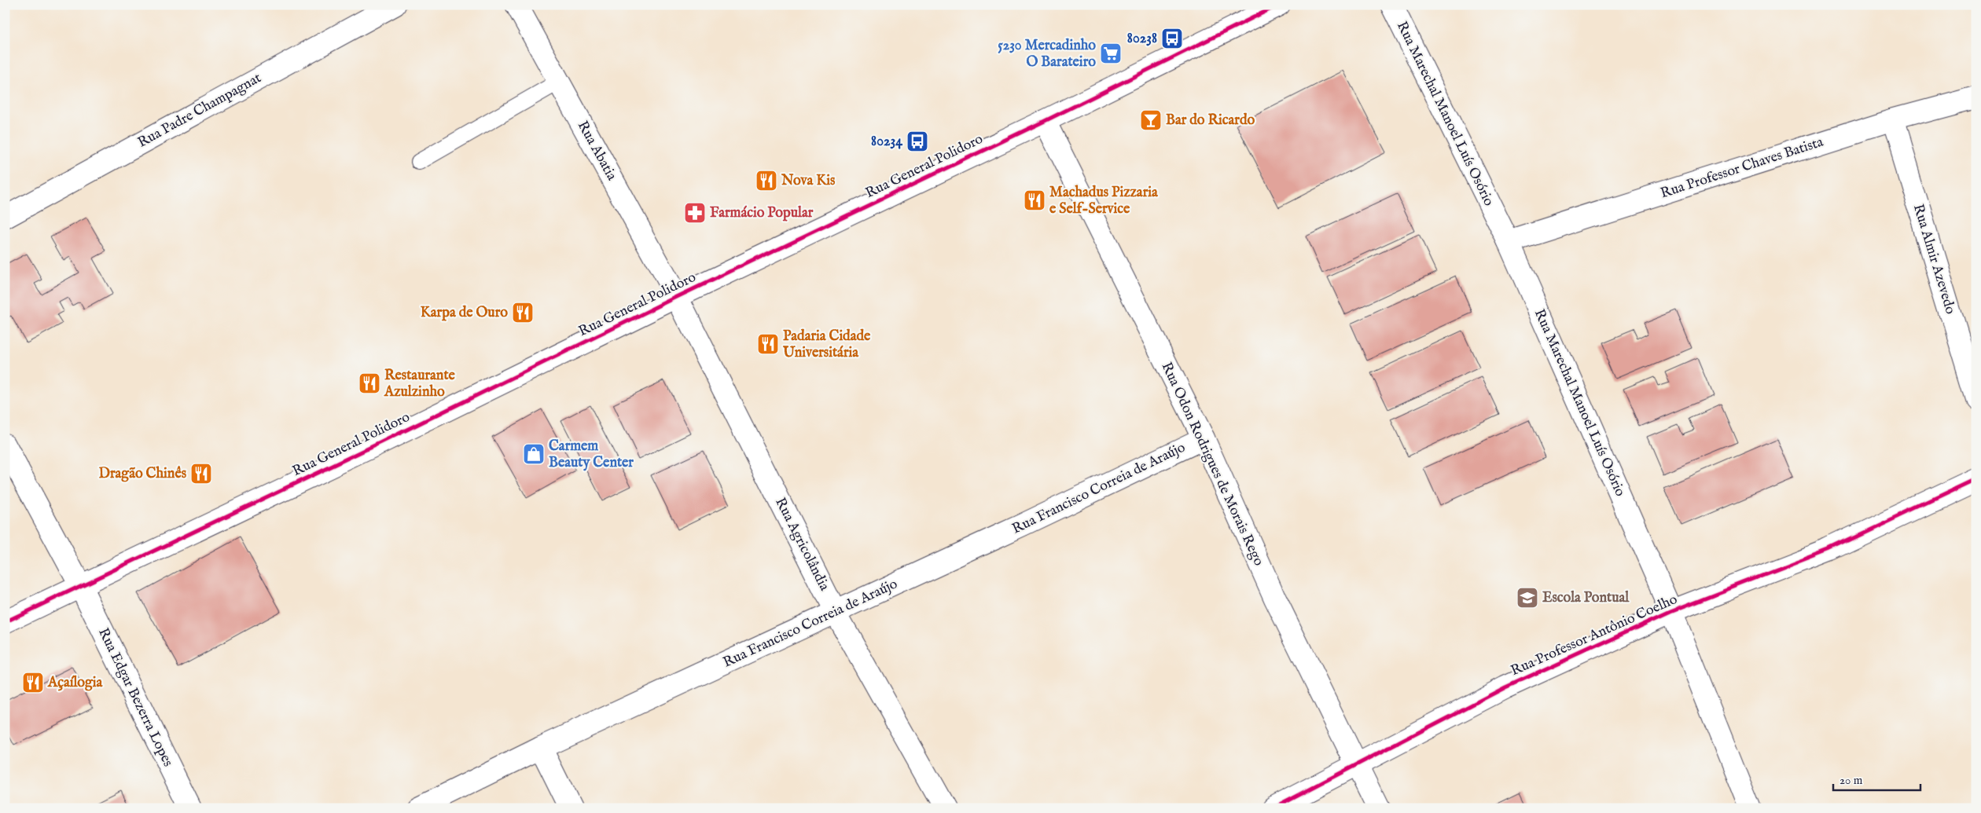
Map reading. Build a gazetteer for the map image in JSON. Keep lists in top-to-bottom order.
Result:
{
  "streets": {
    "street": [
      "Rua Padre Champagnat",
      "Rua Marechal Manoel Luís Osório",
      "Rua Abatia",
      "Rua General Polidoro",
      "Rua Professor Chaves Batista",
      "Rua Almir Azevedo",
      "Rua Odon Rodrigues de Morais Rego",
      "Rua Francisco Correia de Araújo",
      "Rua Agricolândia",
      "Rua Professor Antônio Coelho",
      "Rua Edgar Bezerra Lopes"
    ]
  },
  "crossings": [
    ["Rua Marechal Manoel Luís Osório", "Rua Professor Chaves Batista"],
    ["Rua Marechal Manoel Luís Osório", "Rua Professor Antônio Coelho"],
    ["Rua Abatia", "Rua General Polidoro"],
    ["Rua Abatia", "Rua Agricolândia"],
    ["Rua General Polidoro", "Rua Odon Rodrigues de Morais Rego"],
    ["Rua General Polidoro", "Rua Agricolândia"],
    ["Rua General Polidoro", "Rua Edgar Bezerra Lopes"],
    ["Rua Professor Chaves Batista", "Rua Almir Azevedo"],
    ["Rua Odon Rodrigues de Morais Rego", "Rua Francisco Correia de Araújo"],
    ["Rua Odon Rodrigues de Morais Rego", "Rua Professor Antônio Coelho"],
    ["Rua Francisco Correia de Araújo", "Rua Agricolândia"]
  ],
  "places": {
    "bus stop": ["80238", "80234"],
    "supermarket": ["5230 Mercadinho O Barateiro"],
    "bar": ["Bar do Ricardo"],
    "restaurant": [
      "Nova Kis",
      "Machadus Pizzaria e Self-Service",
      "Karpa de Ouro",
      "Padaria Cidade Universitária",
      "Restaurante Azulzinho",
      "Dragão Chinês",
      "Açaílogia"
    ],
    "pharmacy": ["Farmácio Popular"],
    "shop": ["Carmem Beauty Center"],
    "school or university": ["Escola Pontual"]
  },
  "scale_bar": "20 m"
}
